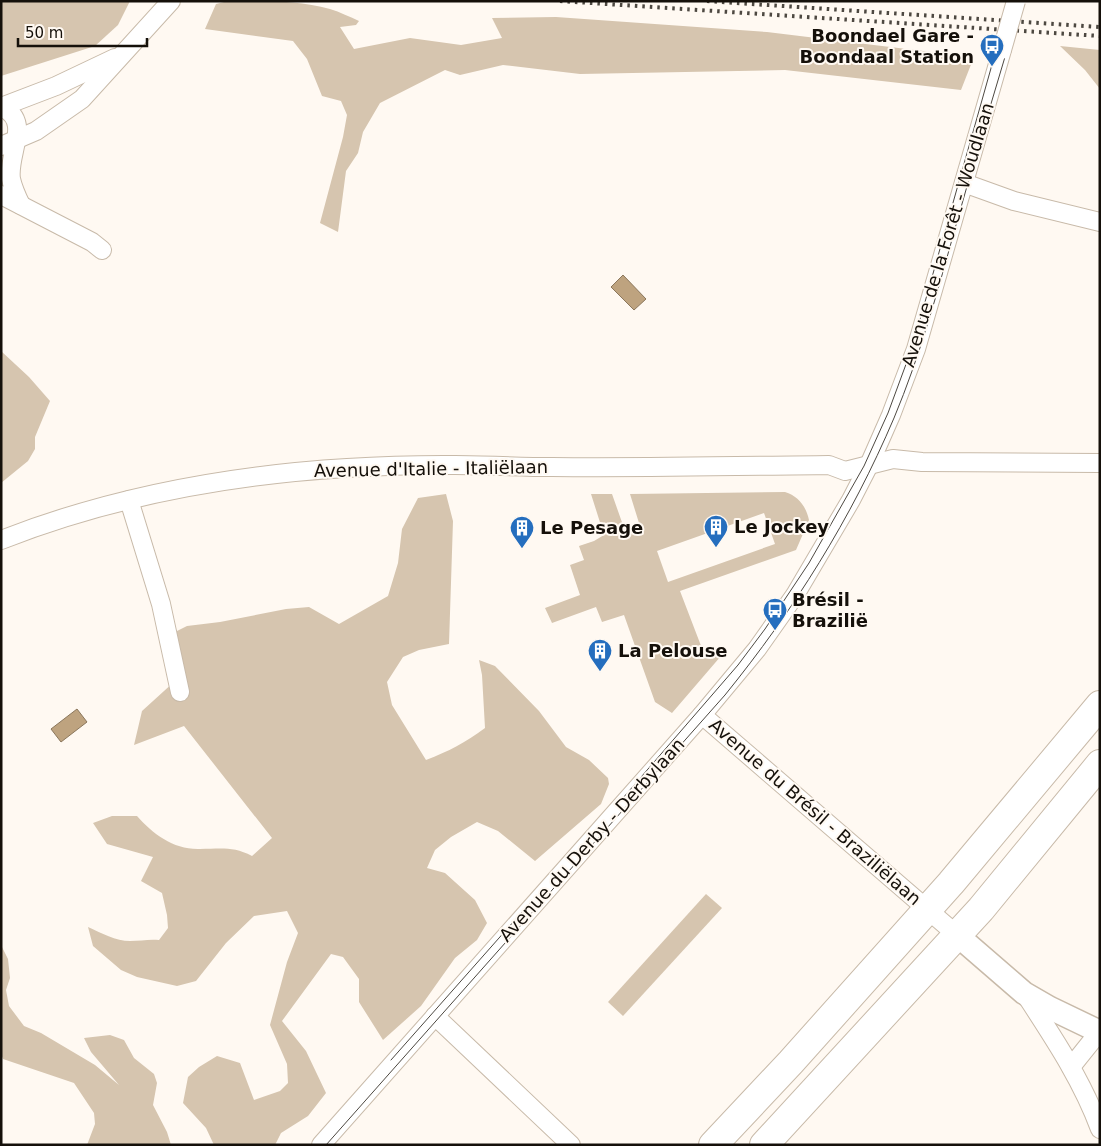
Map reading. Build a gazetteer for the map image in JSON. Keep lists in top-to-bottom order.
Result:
{
  "streets": {
    "street": [
      "Avenue de la Forêt - Woudlaan",
      "Avenue d'Italie - Italiëlaan",
      "Avenue du Brésil - Braziliëlaan",
      "Avenue du Derby - Derbylaan"
    ]
  },
  "crossings": [
    ["Avenue de la Forêt - Woudlaan", "Avenue d'Italie - Italiëlaan"],
    ["Avenue de la Forêt - Woudlaan", "Avenue du Derby - Derbylaan"],
    ["Avenue d'Italie - Italiëlaan", "Avenue du Derby - Derbylaan"],
    ["Avenue du Brésil - Braziliëlaan", "Avenue du Derby - Derbylaan"]
  ],
  "places": {
    "bus stop": ["Boondael Gare - Boondaal Station", "Brésil - Brazilië"],
    "building": ["Le Jockey", "Le Pesage", "La Pelouse"]
  },
  "scale_bar": "50 m"
}
